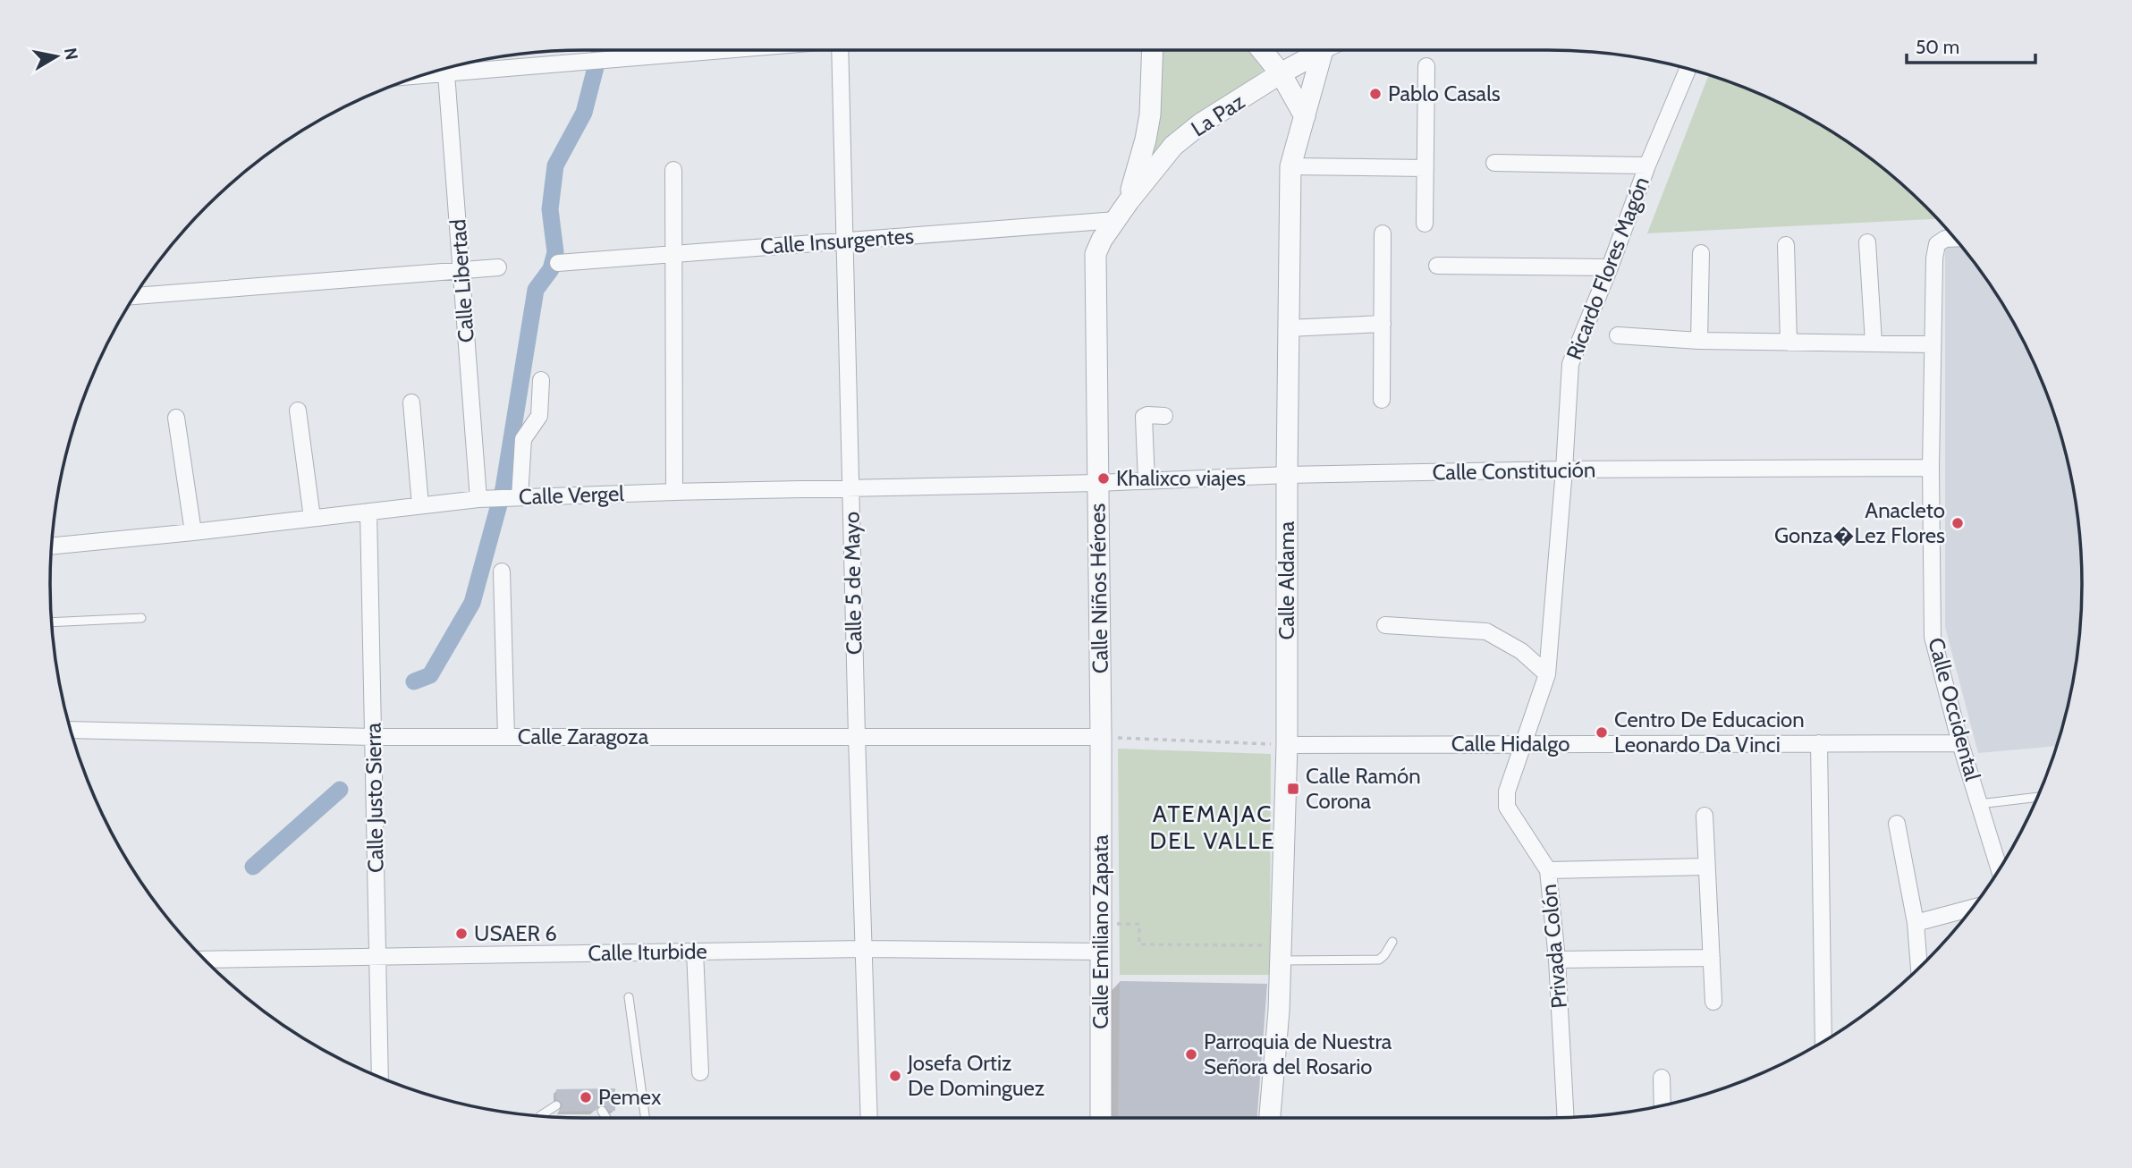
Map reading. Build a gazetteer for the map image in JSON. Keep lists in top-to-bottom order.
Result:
{
  "streets": {
    "street": [
      "La Paz",
      "Calle Insurgentes",
      "Ricardo Flores Magón",
      "Calle Libertad",
      "Calle Constitución",
      "Calle Vergel",
      "Calle Aldama",
      "Calle 5 de Mayo",
      "Calle Niños Héroes",
      "Calle Occidental",
      "Calle Zaragoza",
      "Calle Hidalgo",
      "Calle Justo Sierra",
      "Calle Emiliano Zapata",
      "Privada Colón",
      "Calle Iturbide"
    ]
  },
  "crossings": [
    ["La Paz", "Calle Insurgentes"],
    ["La Paz", "Calle Niños Héroes"],
    ["Calle Insurgentes", "Calle 5 de Mayo"],
    ["Calle Insurgentes", "Calle Niños Héroes"],
    ["Ricardo Flores Magón", "Calle Constitución"],
    ["Ricardo Flores Magón", "Calle Hidalgo"],
    ["Ricardo Flores Magón", "Privada Colón"],
    ["Calle Libertad", "Calle Vergel"],
    ["Calle Constitución", "Calle Vergel"],
    ["Calle Constitución", "Calle Aldama"],
    ["Calle Constitución", "Calle Niños Héroes"],
    ["Calle Constitución", "Calle Occidental"],
    ["Calle Vergel", "Calle 5 de Mayo"],
    ["Calle Vergel", "Calle Niños Héroes"],
    ["Calle Vergel", "Calle Justo Sierra"],
    ["Calle Aldama", "Calle Hidalgo"],
    ["Calle 5 de Mayo", "Calle Zaragoza"],
    ["Calle 5 de Mayo", "Calle Iturbide"],
    ["Calle Niños Héroes", "Calle Zaragoza"],
    ["Calle Niños Héroes", "Calle Emiliano Zapata"],
    ["Calle Occidental", "Calle Hidalgo"],
    ["Calle Zaragoza", "Calle Justo Sierra"],
    ["Calle Zaragoza", "Calle Emiliano Zapata"],
    ["Calle Hidalgo", "Privada Colón"],
    ["Calle Justo Sierra", "Calle Iturbide"],
    ["Calle Emiliano Zapata", "Calle Iturbide"]
  ],
  "districts": ["ATEMAJAC DEL VALLE"],
  "places": {
    "other": [
      "Pablo Casals",
      "Khalixco viajes",
      "Anacleto Gonza�Lez Flores",
      "Centro De Educacion Leonardo Da Vinci",
      "USAER 6",
      "Parroquia de Nuestra Señora del Rosario",
      "Josefa Ortiz De Dominguez",
      "Pemex"
    ],
    "transit": ["Calle Ramón Corona"]
  },
  "scale_bar": "50 m",
  "north": "right"
}
